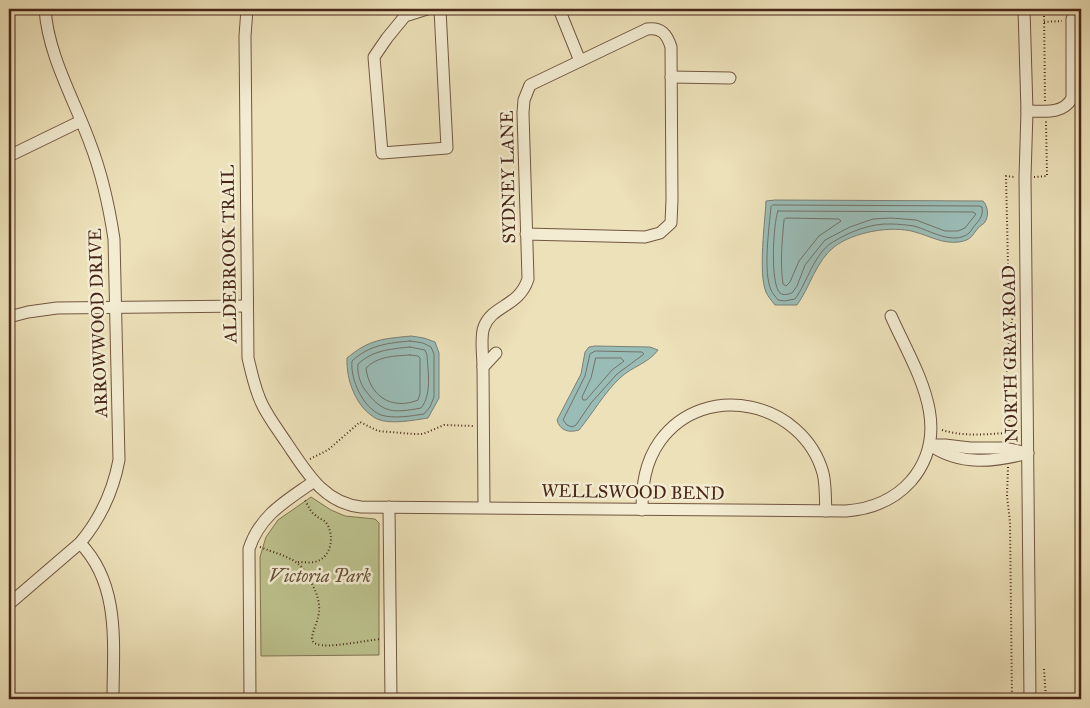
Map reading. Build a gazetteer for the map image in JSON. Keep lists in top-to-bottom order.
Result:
{
  "streets": {
    "street": [
      "SYDNEY LANE",
      "ALDEBROOK TRAIL",
      "ARROWWOOD DRIVE",
      "NORTH GRAY ROAD",
      "WELLSWOOD BEND"
    ]
  },
  "crossings": [
    ["ALDEBROOK TRAIL", "WELLSWOOD BEND"]
  ],
  "parks": ["Victoria Park"]
}
